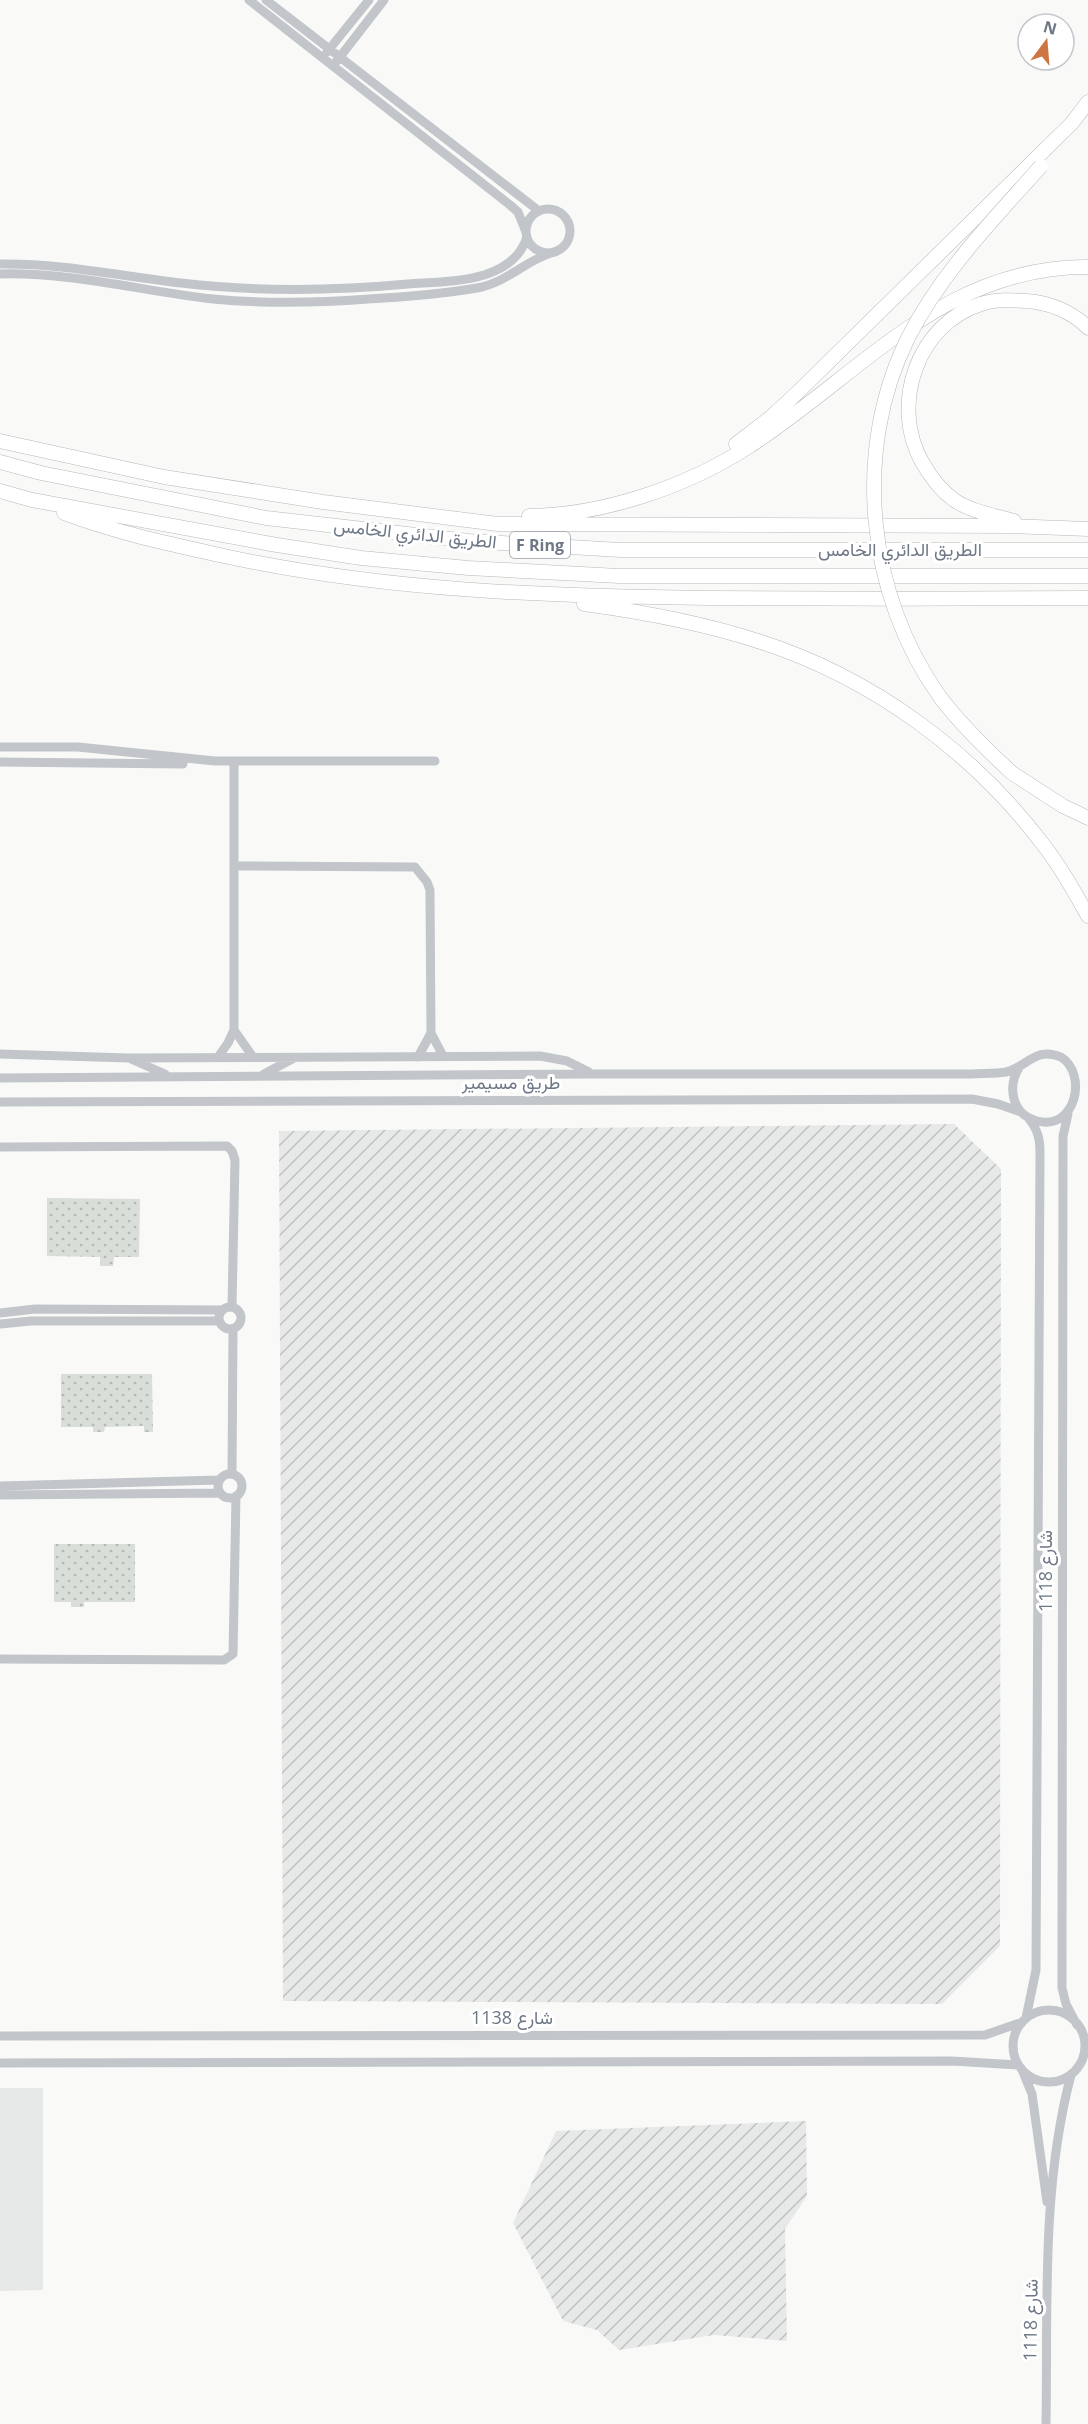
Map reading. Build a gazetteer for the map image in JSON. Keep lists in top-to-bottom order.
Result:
{
  "streets": {
    "highway": ["الطريق الدائري الخامس", "F Ring"],
    "street": ["طريق مسيمير", "شارع 1118", "شارع 1138"]
  },
  "crossings": [
    ["طريق مسيمير", "شارع 1118"],
    ["شارع 1118", "شارع 1138"]
  ],
  "north": "top"
}
